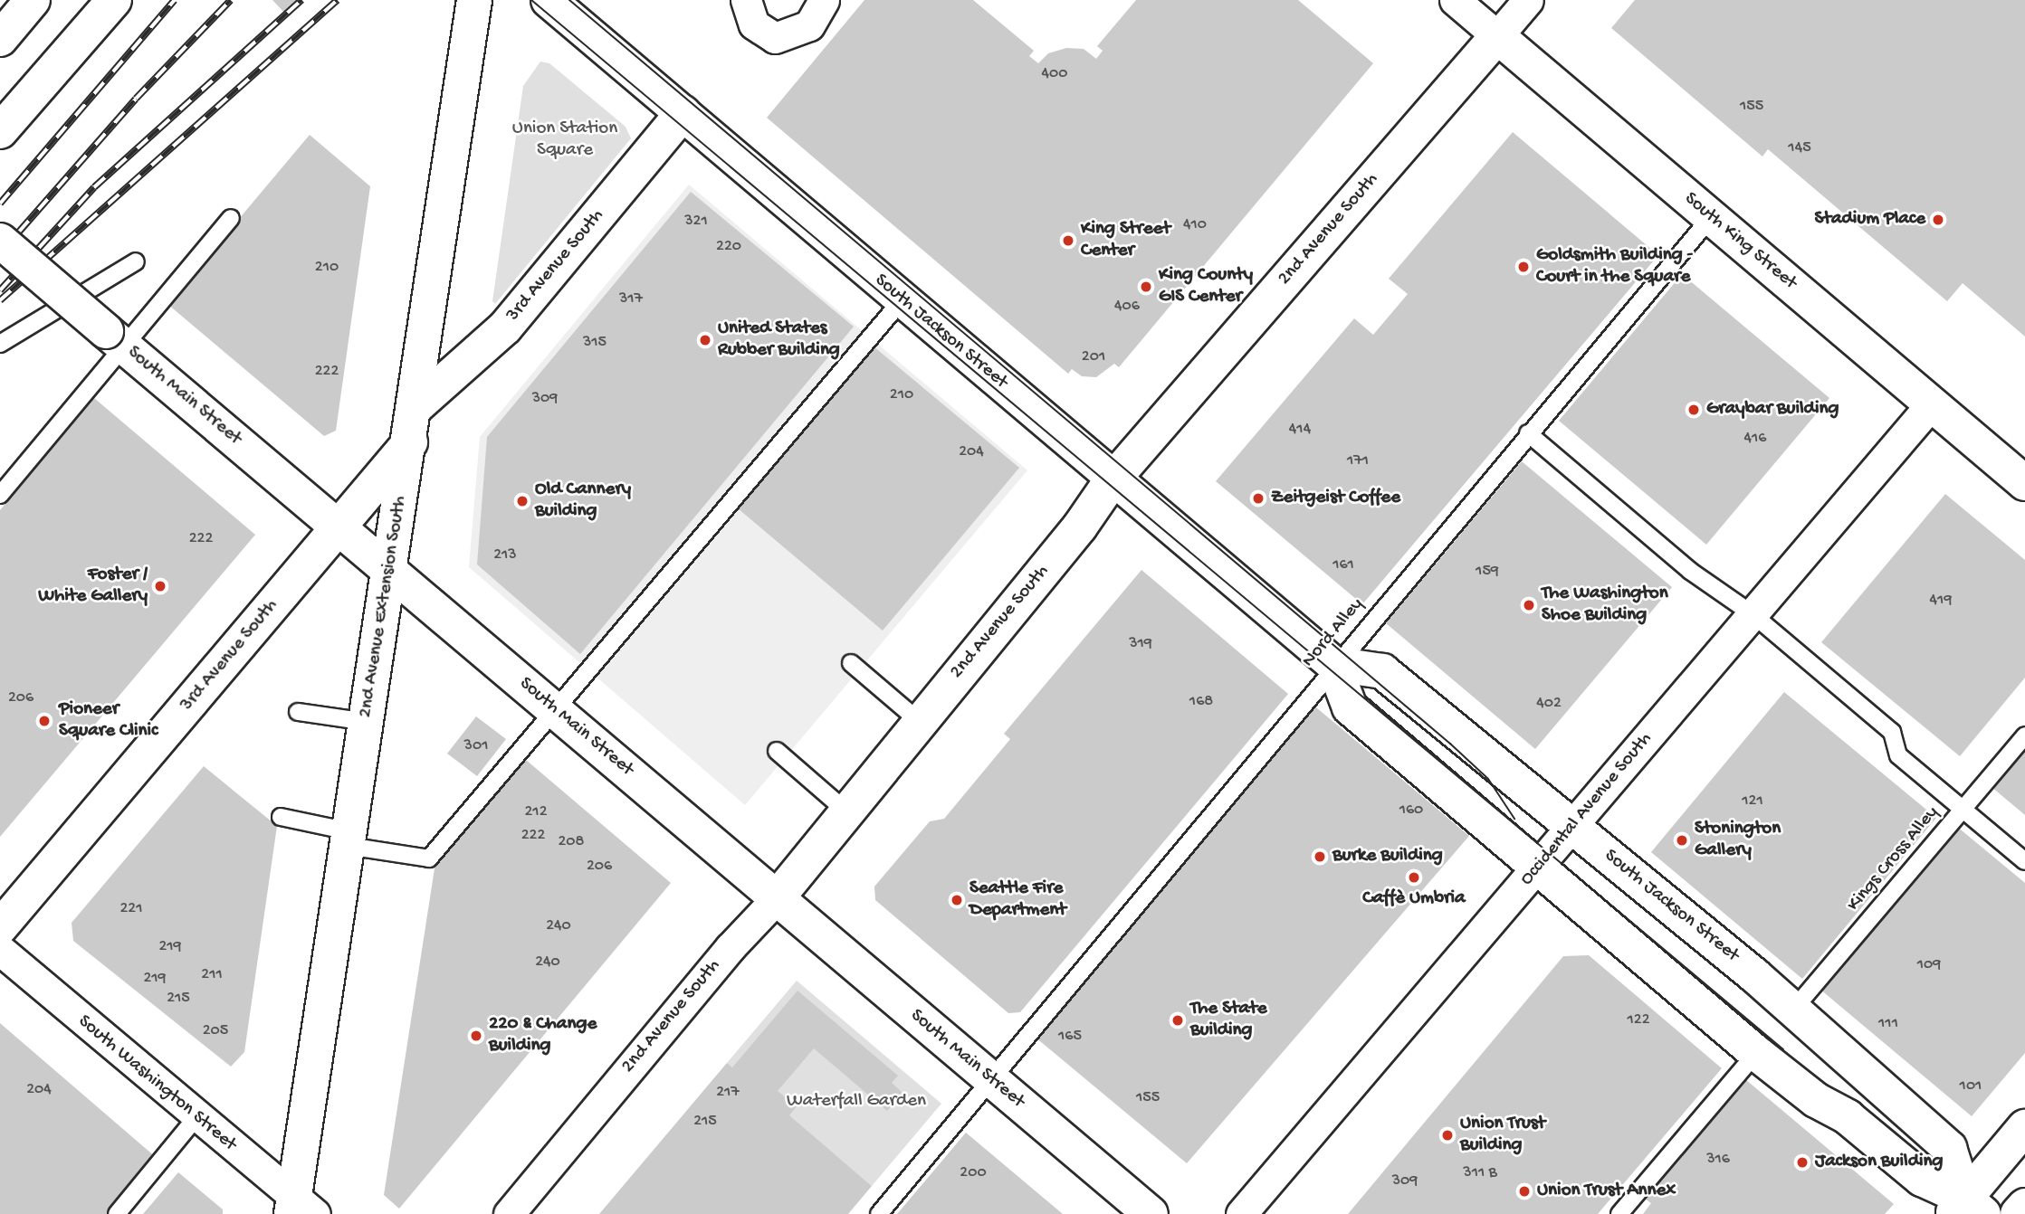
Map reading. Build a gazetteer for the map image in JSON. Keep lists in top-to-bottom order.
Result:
{
  "streets": {
    "street": [
      "2nd Avenue South",
      "South King Street",
      "3rd Avenue South",
      "South Jackson Street",
      "South Main Street",
      "2nd Avenue Extension South",
      "Occidental Avenue South",
      "South Washington Street"
    ],
    "lane": ["Nord Alley", "Kings Cross Alley"]
  },
  "crossings": [
    ["2nd Avenue South", "South King Street"],
    ["2nd Avenue South", "South Jackson Street"],
    ["2nd Avenue South", "South Main Street"],
    ["South King Street", "Nord Alley"],
    ["South King Street", "Occidental Avenue South"],
    ["3rd Avenue South", "South Jackson Street"],
    ["3rd Avenue South", "South Main Street"],
    ["3rd Avenue South", "2nd Avenue Extension South"],
    ["South Jackson Street", "Nord Alley"],
    ["South Jackson Street", "Occidental Avenue South"],
    ["South Jackson Street", "Kings Cross Alley"],
    ["South Main Street", "2nd Avenue Extension South"],
    ["South Main Street", "Nord Alley"],
    ["2nd Avenue Extension South", "South Washington Street"]
  ],
  "parks": ["Union Station Square", "Waterfall Garden"],
  "places": [
    "Stadium Place",
    "King Street Center",
    "Goldsmith Building - Court in the Square",
    "King County GIS Center",
    "United States Rubber Building",
    "Graybar Building",
    "Zeitgeist Coffee",
    "Old Cannery Building",
    "Foster / White Gallery",
    "The Washington Shoe Building",
    "Pioneer Square Clinic",
    "Stonington Gallery",
    "Burke Building",
    "Caffè Umbria",
    "Seattle Fire Department",
    "The State Building",
    "220 & Change Building",
    "Union Trust Building",
    "Jackson Building",
    "Union Trust Annex"
  ],
  "house_numbers": [
    "400",
    "155",
    "145",
    "321",
    "410",
    "220",
    "210",
    "317",
    "406",
    "315",
    "201",
    "222",
    "210",
    "309",
    "414",
    "416",
    "204",
    "171",
    "222",
    "213",
    "161",
    "159",
    "419",
    "319",
    "206",
    "168",
    "402",
    "301",
    "121",
    "160",
    "212",
    "222",
    "208",
    "206",
    "221",
    "240",
    "219",
    "240",
    "109",
    "211",
    "219",
    "215",
    "122",
    "111",
    "205",
    "165",
    "101",
    "204",
    "217",
    "155",
    "215",
    "316",
    "200",
    "311 B",
    "309"
  ]
}
